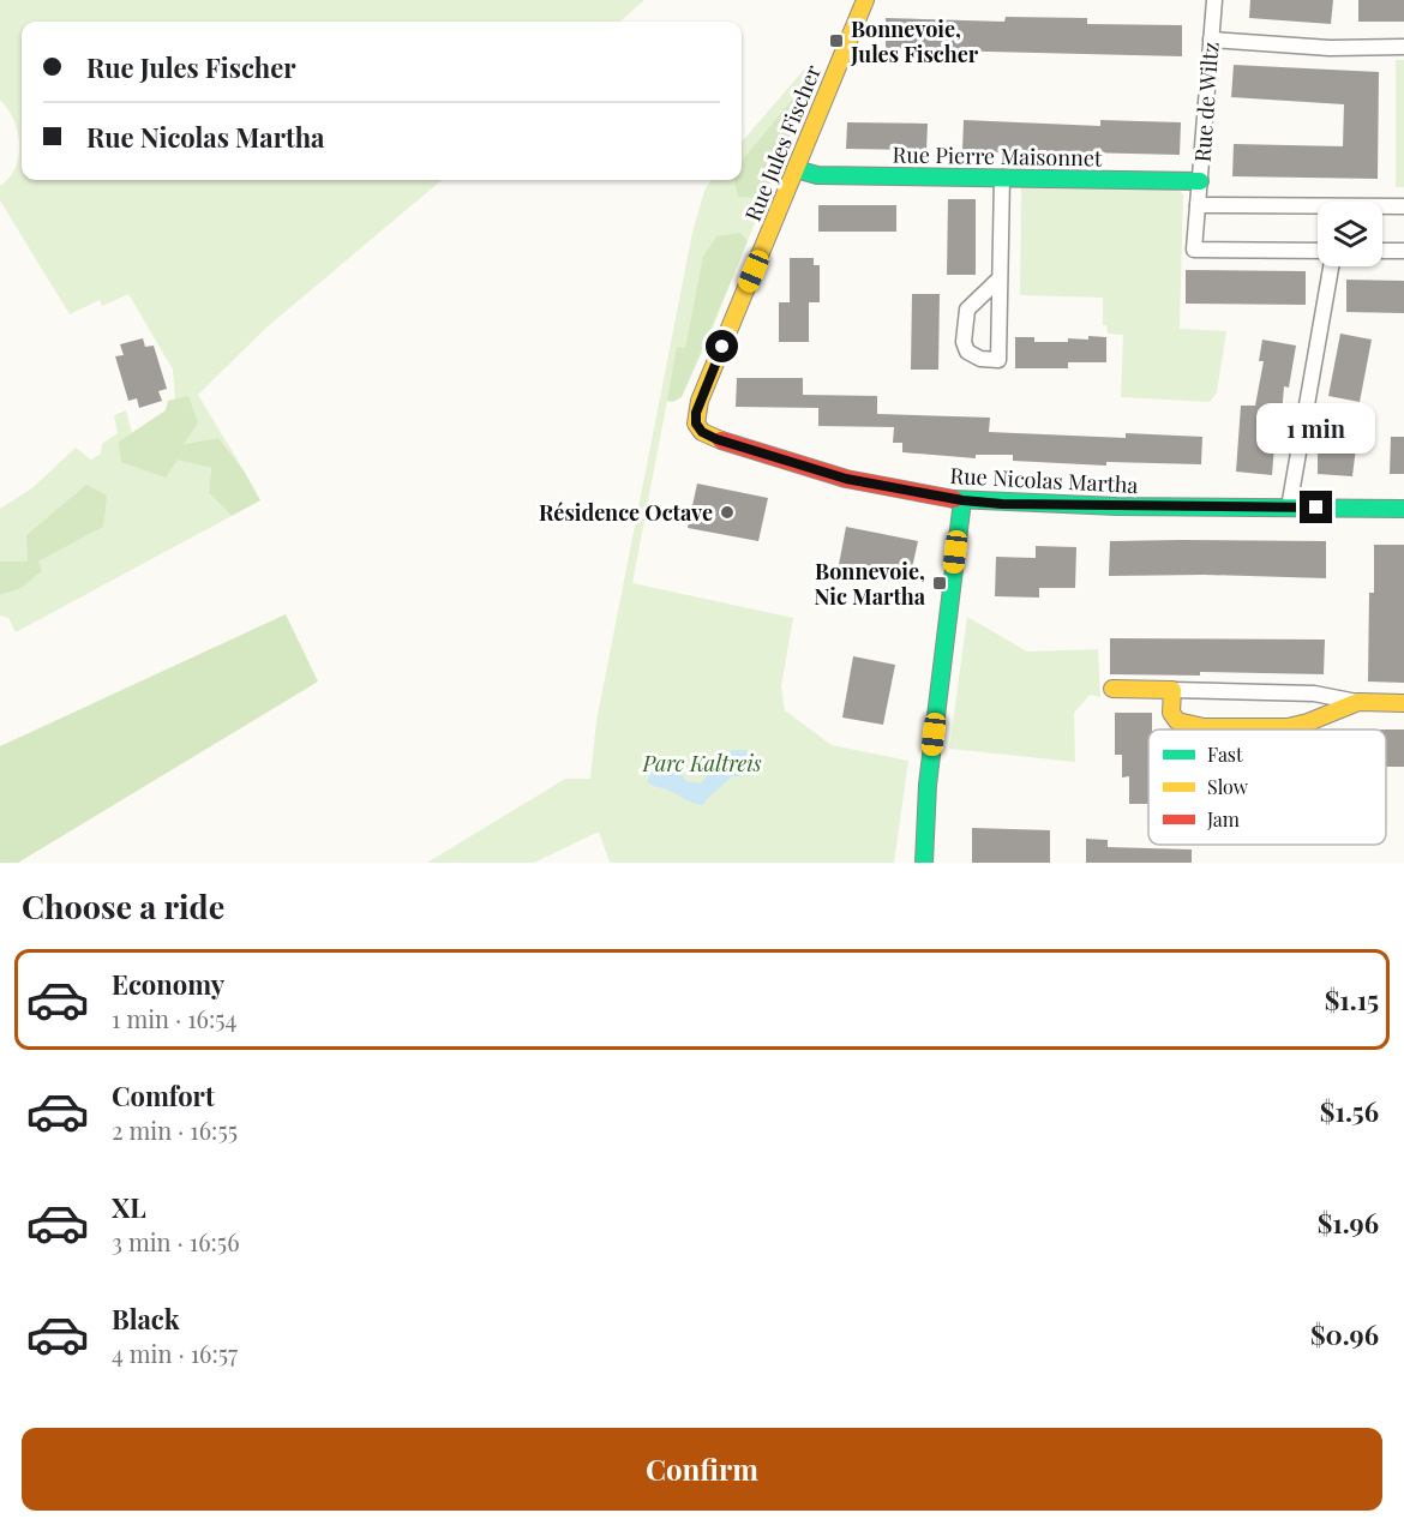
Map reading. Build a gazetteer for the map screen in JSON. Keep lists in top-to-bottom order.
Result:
{
  "streets": {
    "street": [
      "Rue de Wiltz",
      "Rue Jules Fischer",
      "Rue Pierre Maisonnet",
      "Rue Nicolas Martha"
    ]
  },
  "crossings": [
    ["Rue de Wiltz", "Rue Pierre Maisonnet"],
    ["Rue Jules Fischer", "Rue Pierre Maisonnet"],
    ["Rue Jules Fischer", "Rue Nicolas Martha"]
  ],
  "parks": ["Parc Kaltreis"],
  "places": {
    "transit": ["Bonnevoie, Jules Fischer", "Bonnevoie, Nic Martha"],
    "other": ["Résidence Octave"]
  },
  "legend": ["Fast", "Slow", "Jam"],
  "page": {
    "banner": ["Rue Jules Fischer", "Rue Nicolas Martha"],
    "bubble": "1 min",
    "heading": "Choose a ride",
    "list": [
      {
        "name": "Economy",
        "note": "1 min · 16:54",
        "value": "$1.15"
      },
      {
        "name": "Comfort",
        "note": "2 min · 16:55",
        "value": "$1.56"
      },
      {
        "name": "XL",
        "note": "3 min · 16:56",
        "value": "$1.96"
      },
      {
        "name": "Black",
        "note": "4 min · 16:57",
        "value": "$0.96"
      }
    ],
    "buttons": "Confirm"
  }
}
